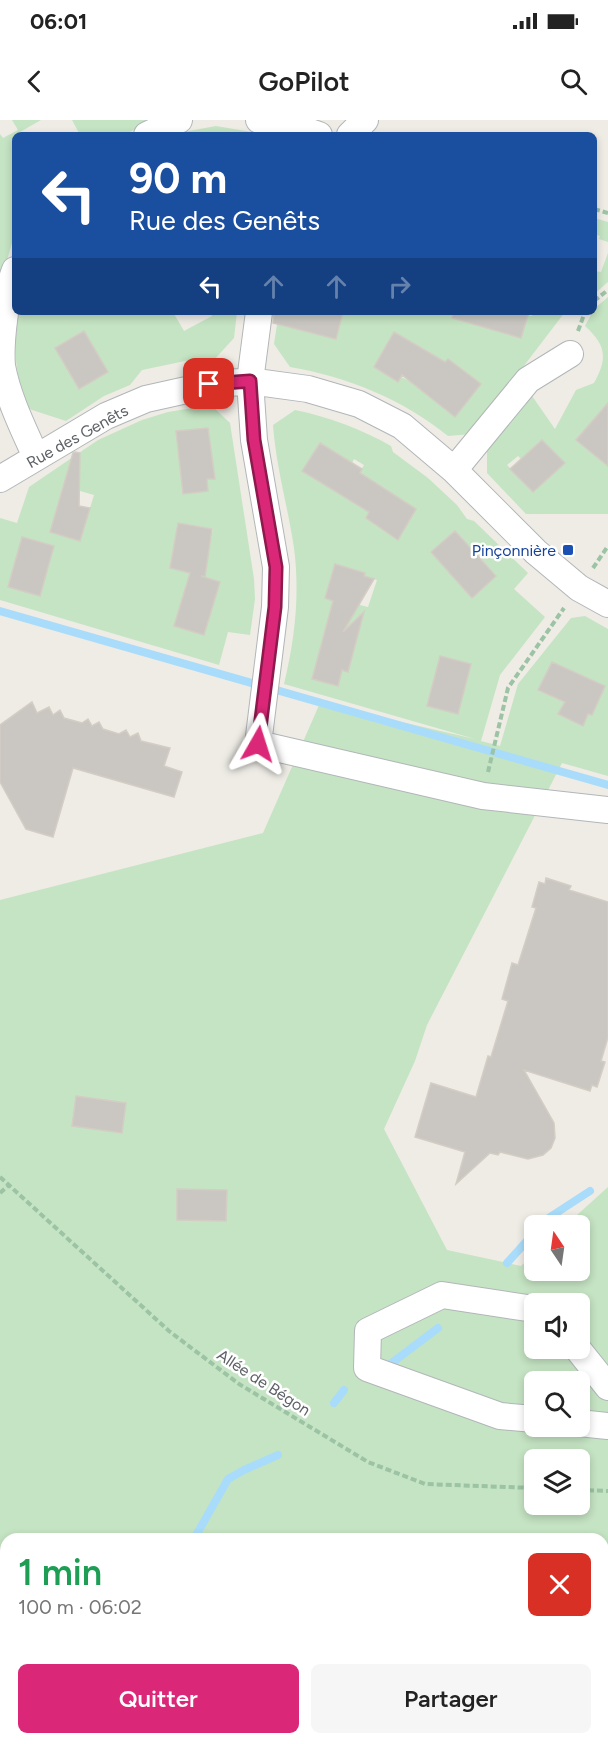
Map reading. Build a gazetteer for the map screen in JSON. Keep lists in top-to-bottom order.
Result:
{
  "streets": {
    "street": ["Rue des Genêts"],
    "path": ["Allée de Bégon"]
  },
  "places": {
    "transit": ["Pinçonnière"]
  },
  "north": "top",
  "page": {
    "status": "06:01",
    "header": "GoPilot",
    "turn": ["90 m", "Rue des Genêts"],
    "heading": ["1 min", "100 m · 06:02"],
    "buttons": ["Quitter", "Partager"]
  }
}
